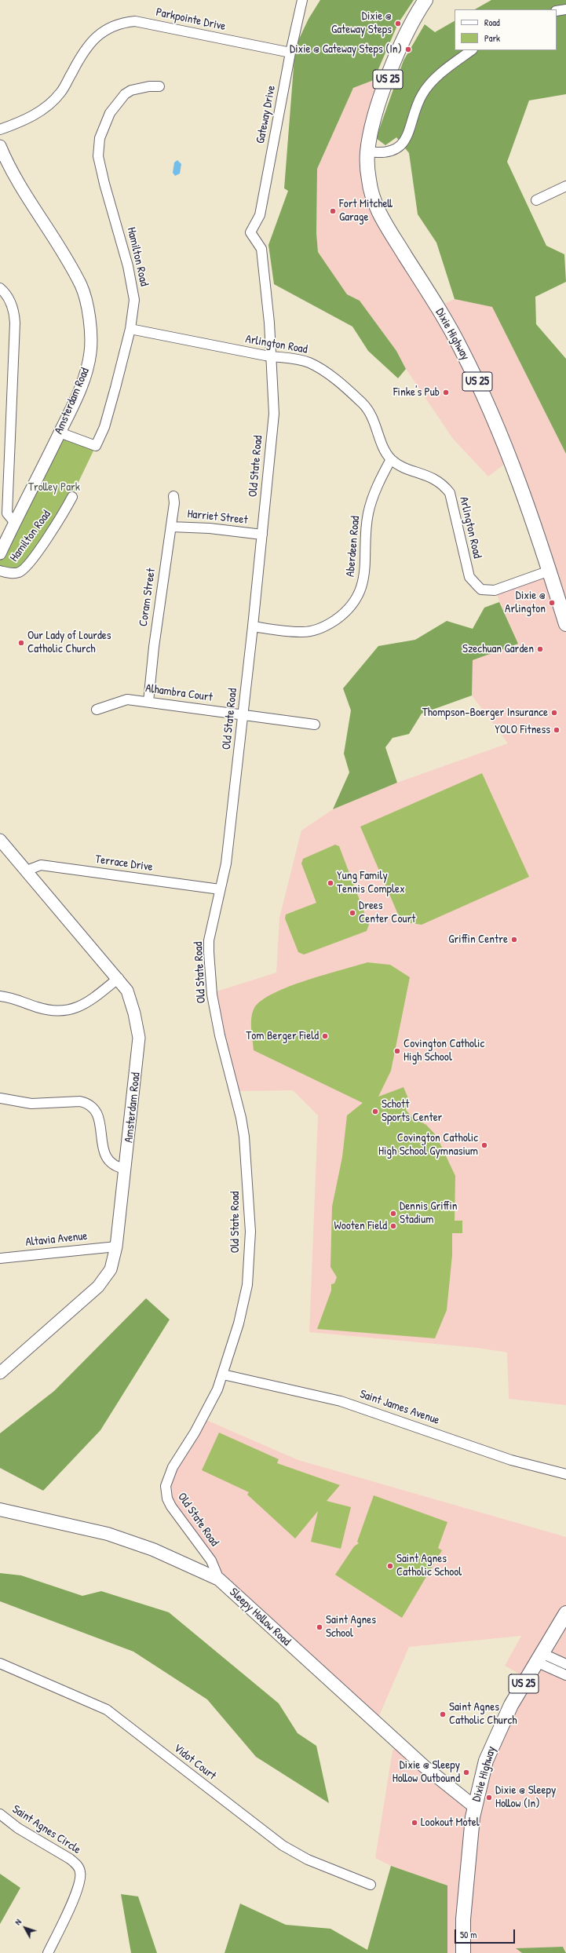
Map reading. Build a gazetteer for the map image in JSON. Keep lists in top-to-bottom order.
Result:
{
  "streets": {
    "main road": ["US 25", "Dixie Highway", "Sleepy Hollow Road"],
    "street": [
      "Parkpointe Drive",
      "Gateway Drive",
      "Hamilton Road",
      "Arlington Road",
      "Amsterdam Road",
      "Old State Road",
      "Harriet Street",
      "Aberdeen Road",
      "Coram Street",
      "Alhambra Court",
      "Terrace Drive",
      "Altavia Avenue",
      "Saint James Avenue",
      "Vidot Court",
      "Saint Agnes Circle"
    ]
  },
  "crossings": [
    ["Parkpointe Drive", "Gateway Drive"],
    ["Gateway Drive", "Old State Road"],
    ["Hamilton Road", "Arlington Road"],
    ["Hamilton Road", "Amsterdam Road"],
    ["Dixie Highway", "Arlington Road"],
    ["Dixie Highway", "Sleepy Hollow Road"],
    ["Arlington Road", "Old State Road"],
    ["Arlington Road", "Aberdeen Road"],
    ["Amsterdam Road", "Terrace Drive"],
    ["Amsterdam Road", "Altavia Avenue"],
    ["Old State Road", "Harriet Street"],
    ["Old State Road", "Aberdeen Road"],
    ["Old State Road", "Alhambra Court"],
    ["Old State Road", "Terrace Drive"],
    ["Old State Road", "Saint James Avenue"],
    ["Old State Road", "Sleepy Hollow Road"],
    ["Harriet Street", "Coram Street"],
    ["Coram Street", "Alhambra Court"]
  ],
  "parks": ["Trolley Park"],
  "places": [
    "Dixie @ Gateway Steps",
    "Dixie @ Gateway Steps (In)",
    "Fort Mitchell Garage",
    "Finke's Pub",
    "Dixie @ Arlington",
    "Our Lady of Lourdes Catholic Church",
    "Szechuan Garden",
    "Thompson-Boerger Insurance",
    "YOLO Fitness",
    "Yung Family Tennis Complex",
    "Drees Center Court",
    "Griffin Centre",
    "Tom Berger Field",
    "Covington Catholic High School",
    "Schott Sports Center",
    "Covington Catholic High School Gymnasium",
    "Dennis Griffin Stadium",
    "Wooten Field",
    "Saint Agnes Catholic School",
    "Saint Agnes School",
    "Saint Agnes Catholic Church",
    "Dixie @ Sleepy Hollow Outbound",
    "Dixie @ Sleepy Hollow (In)",
    "Lookout Motel"
  ],
  "legend": ["Road", "Park"],
  "scale_bar": "50 m",
  "north": "top left"
}
